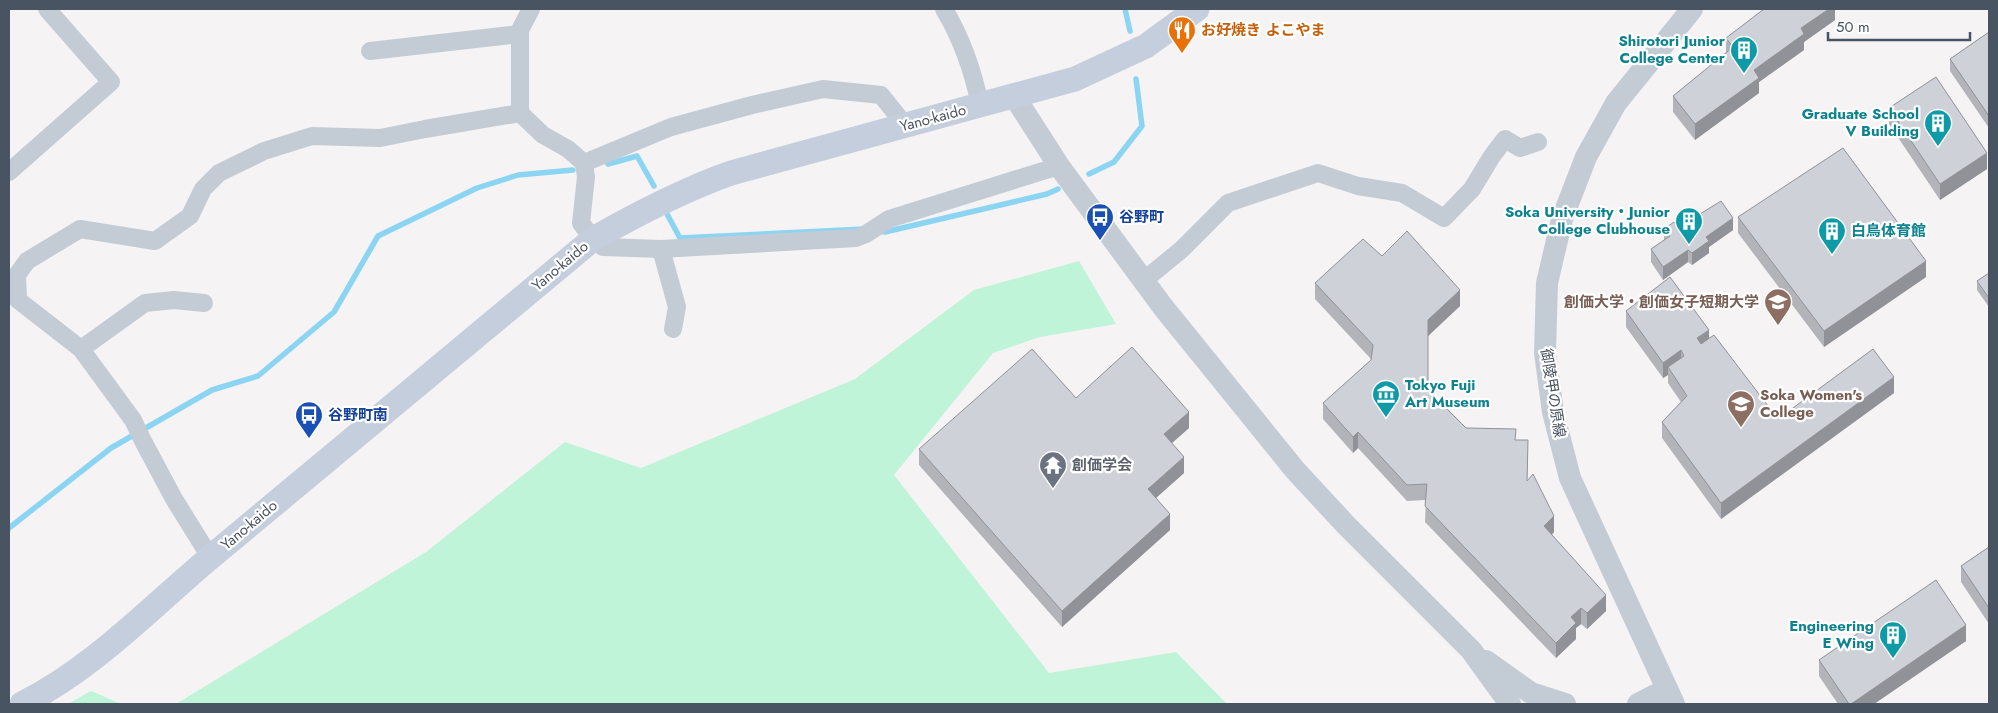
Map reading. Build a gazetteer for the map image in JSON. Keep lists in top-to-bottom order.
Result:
{
  "streets": {
    "main road": ["Yano-kaido"],
    "street": ["御陵甲の原線"]
  },
  "places": {
    "restaurant": ["お好焼き よこやま"],
    "building": [
      "Shirotori Junior College Center",
      "Graduate School V Building",
      "Soka University・Junior College Clubhouse",
      "白鳥体育館",
      "Engineering E Wing"
    ],
    "bus stop": ["谷野町", "谷野町南"],
    "school or university": ["創価大学・創価女子短期大学", "Soka Women's College"],
    "museum": ["Tokyo Fuji Art Museum"],
    "temple": ["創価学会"]
  },
  "scale_bar": "50 m"
}
